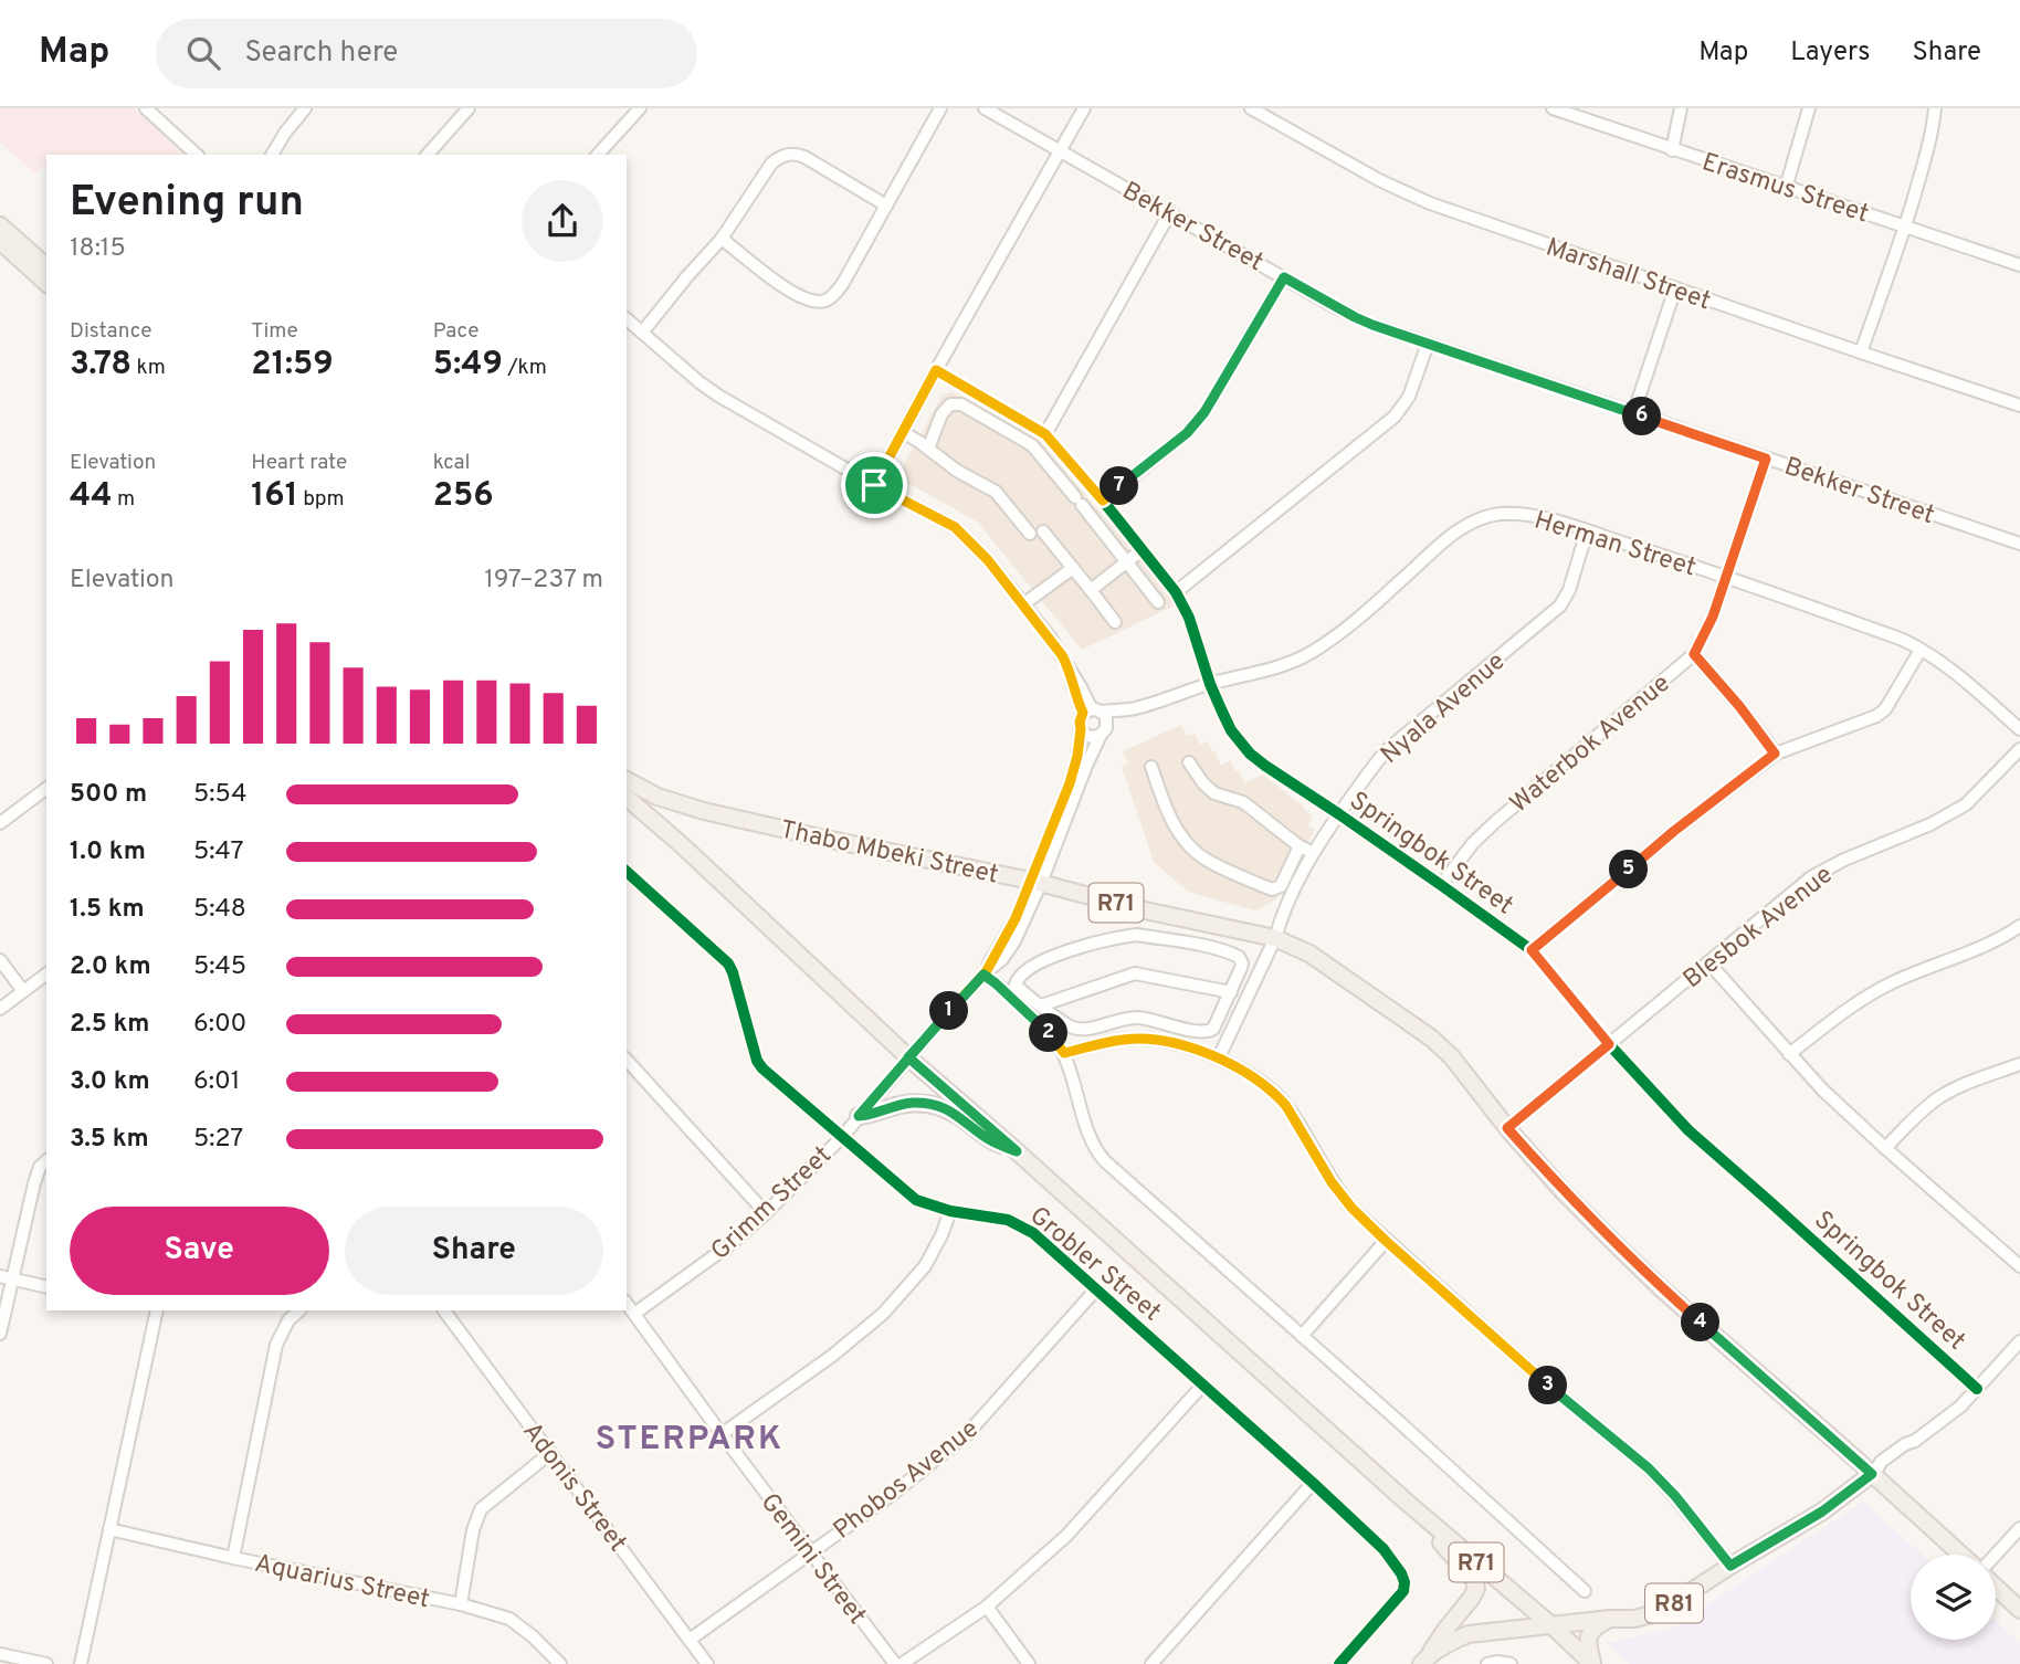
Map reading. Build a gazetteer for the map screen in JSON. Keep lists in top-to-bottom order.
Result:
{
  "streets": {
    "main road": [
      "Thabo Mbeki Street",
      "R71",
      "Grobler Street",
      "R81"
    ],
    "street": [
      "Erasmus Street",
      "Bekker Street",
      "Marshall Street",
      "Herman Street",
      "Nyala Avenue",
      "Waterbok Avenue",
      "Springbok Street",
      "Blesbok Avenue",
      "Grimm Street",
      "Phobos Avenue",
      "Adonis Street",
      "Gemini Street",
      "Aquarius Street"
    ]
  },
  "crossings": [
    ["Bekker Street", "Waterbok Avenue"],
    ["Herman Street", "Nyala Avenue"],
    ["Herman Street", "Waterbok Avenue"],
    ["Herman Street", "Springbok Street"],
    ["Herman Street", "Grimm Street"],
    ["Nyala Avenue", "Thabo Mbeki Street"],
    ["Nyala Avenue", "Springbok Street"],
    ["Waterbok Avenue", "Springbok Street"],
    ["Thabo Mbeki Street", "Blesbok Avenue"],
    ["Thabo Mbeki Street", "Grimm Street"],
    ["Thabo Mbeki Street", "R81"],
    ["Springbok Street", "Blesbok Avenue"],
    ["Grimm Street", "Grobler Street"],
    ["Grimm Street", "Gemini Street"],
    ["Grobler Street", "Phobos Avenue"],
    ["Grobler Street", "R81"],
    ["Phobos Avenue", "Adonis Street"],
    ["Phobos Avenue", "Gemini Street"]
  ],
  "districts": ["STERPARK"],
  "page": {
    "header": "Map",
    "search": "Search here",
    "nav": ["Map", "Layers", "Share"],
    "heading": ["Evening run", "18:15"],
    "stats": [
      ["Distance", "3.78 km"],
      ["Time", "21:59"],
      ["Pace", "5:49 /km"],
      ["Elevation", "44 m"],
      ["Heart rate", "161 bpm"],
      ["kcal", "256"]
    ],
    "pins": [
      "6",
      "7",
      "5",
      "1",
      "2",
      "4",
      "3"
    ],
    "chart": ["Elevation", "197–237 m"],
    "list": [
      {
        "name": "500 m",
        "note": "5:54"
      },
      {
        "name": "1.0 km",
        "note": "5:47"
      },
      {
        "name": "1.5 km",
        "note": "5:48"
      },
      {
        "name": "2.0 km",
        "note": "5:45"
      },
      {
        "name": "2.5 km",
        "note": "6:00"
      },
      {
        "name": "3.0 km",
        "note": "6:01"
      },
      {
        "name": "3.5 km",
        "note": "5:27"
      }
    ],
    "buttons": ["Save", "Share"]
  }
}
